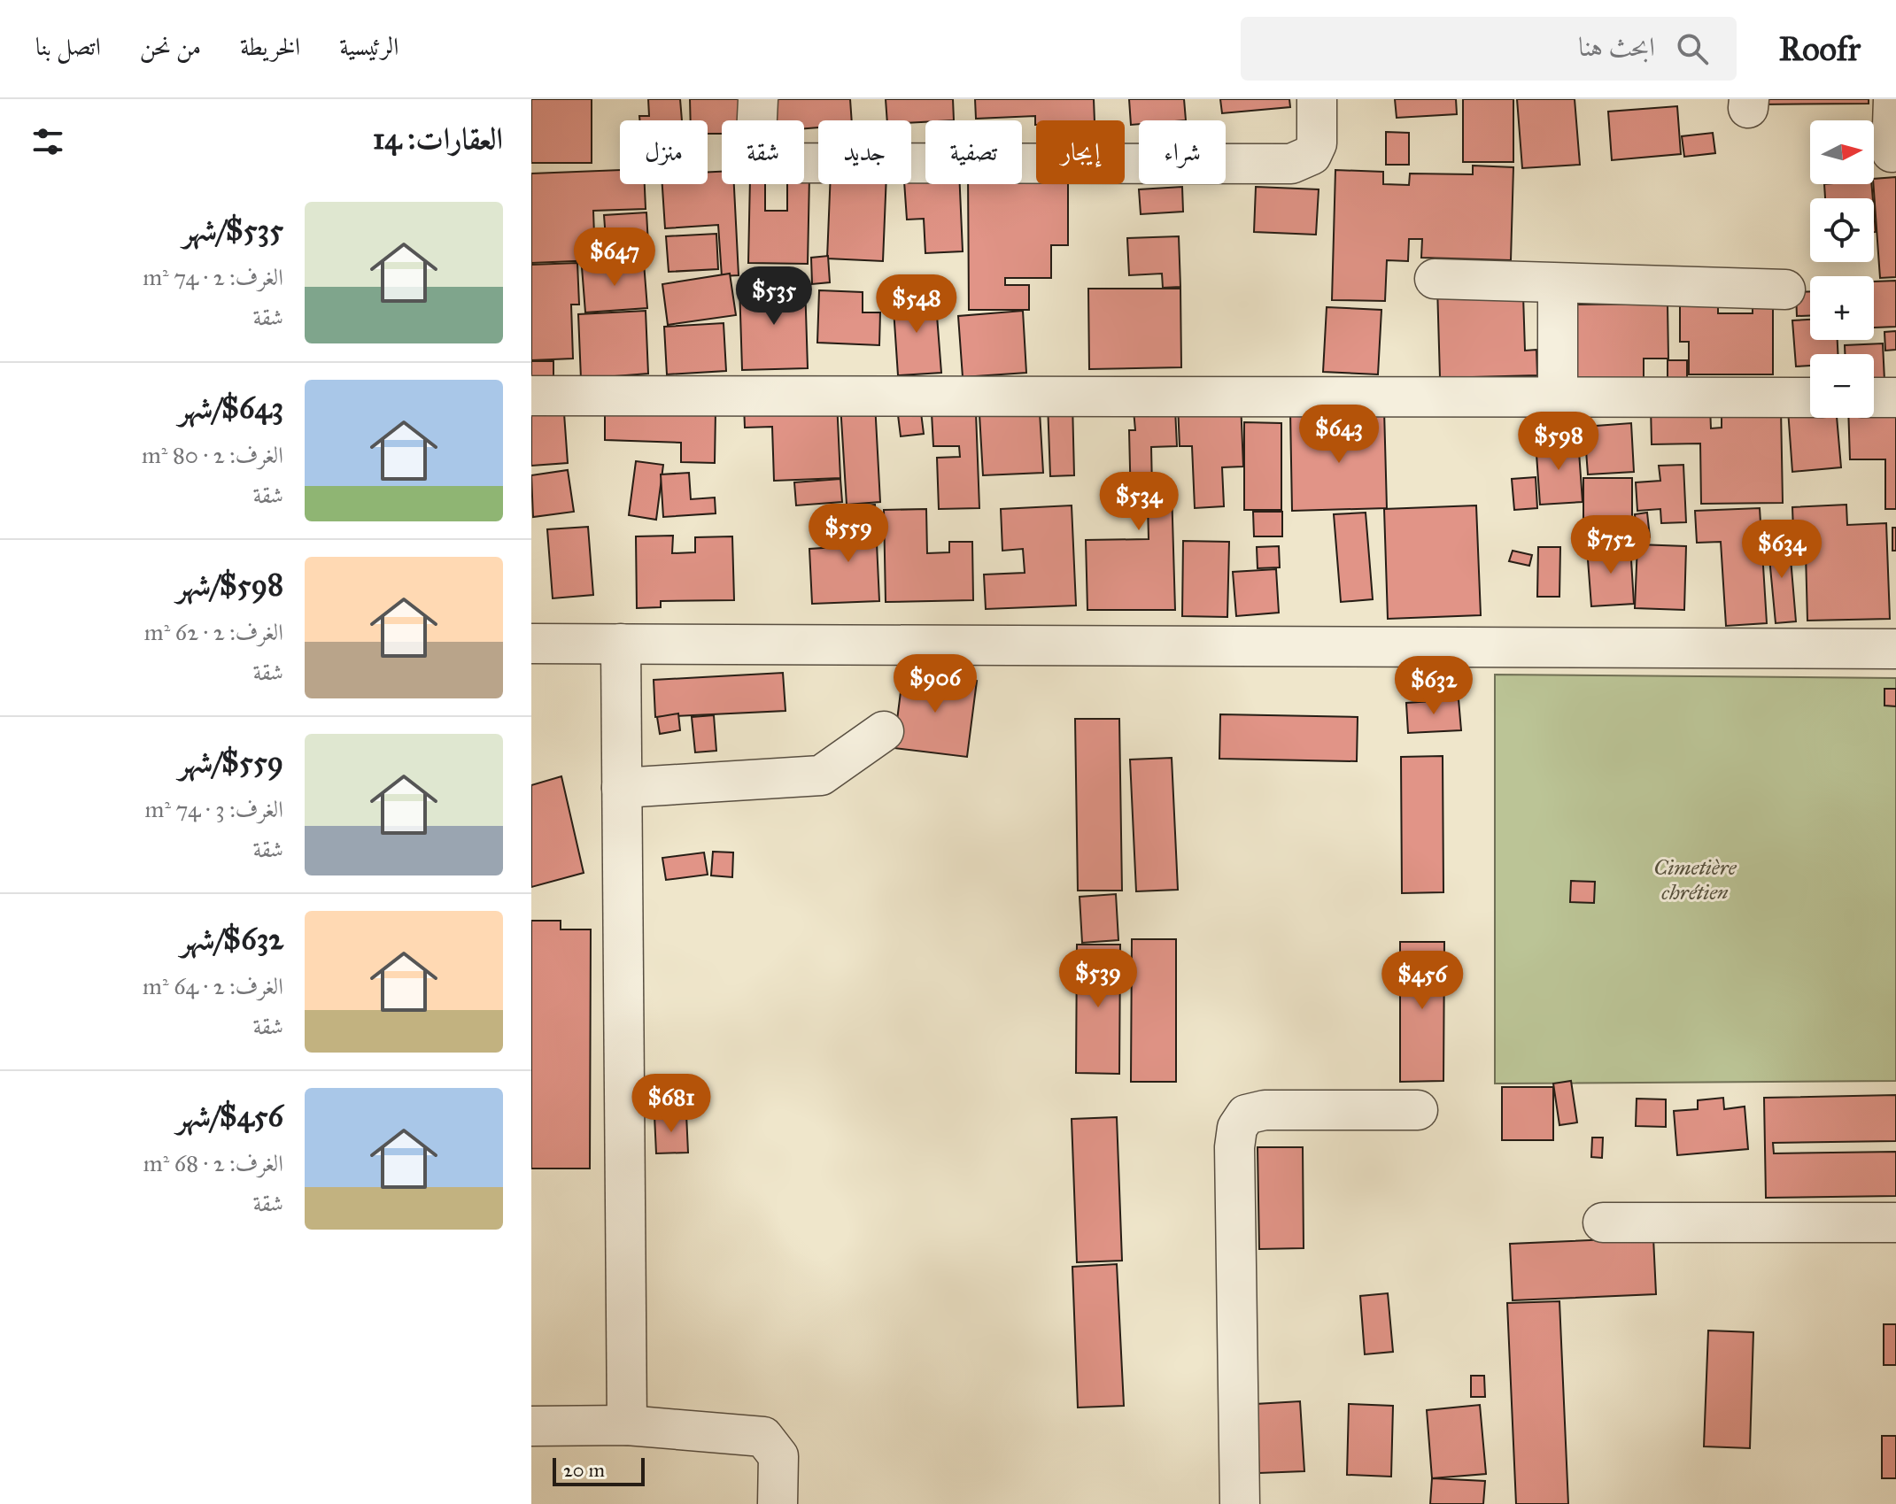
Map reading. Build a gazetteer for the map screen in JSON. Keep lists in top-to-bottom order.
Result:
{
  "parks": ["Cimetière chrétien"],
  "scale_bar": "20 m",
  "north": "right",
  "page": {
    "header": "Roofr",
    "search": "ابحث هنا",
    "nav": [
      "الرئيسية",
      "الخريطة",
      "من نحن",
      "اتصل بنا"
    ],
    "heading": "العقارات: 14",
    "map_buttons": ["+", "−"],
    "chip": [
      "شراء",
      "إيجار",
      "تصفية",
      "جديد",
      "شقة",
      "منزل"
    ],
    "list": [
      {
        "name": "$535/شهر",
        "note": "الغرف: 2 · 74 m² · شقة"
      },
      {
        "name": "$643/شهر",
        "note": "الغرف: 2 · 80 m² · شقة"
      },
      {
        "name": "$598/شهر",
        "note": "الغرف: 2 · 62 m² · شقة"
      },
      {
        "name": "$559/شهر",
        "note": "الغرف: 3 · 74 m² · شقة"
      },
      {
        "name": "$632/شهر",
        "note": "الغرف: 2 · 64 m² · شقة"
      },
      {
        "name": "$456/شهر",
        "note": "الغرف: 2 · 68 m² · شقة"
      }
    ],
    "price": [
      "$647",
      "$535",
      "$548",
      "$643",
      "$598",
      "$534",
      "$559",
      "$752",
      "$634",
      "$906",
      "$632",
      "$539",
      "$456",
      "$681"
    ],
    "scale": "20 m"
  }
}
